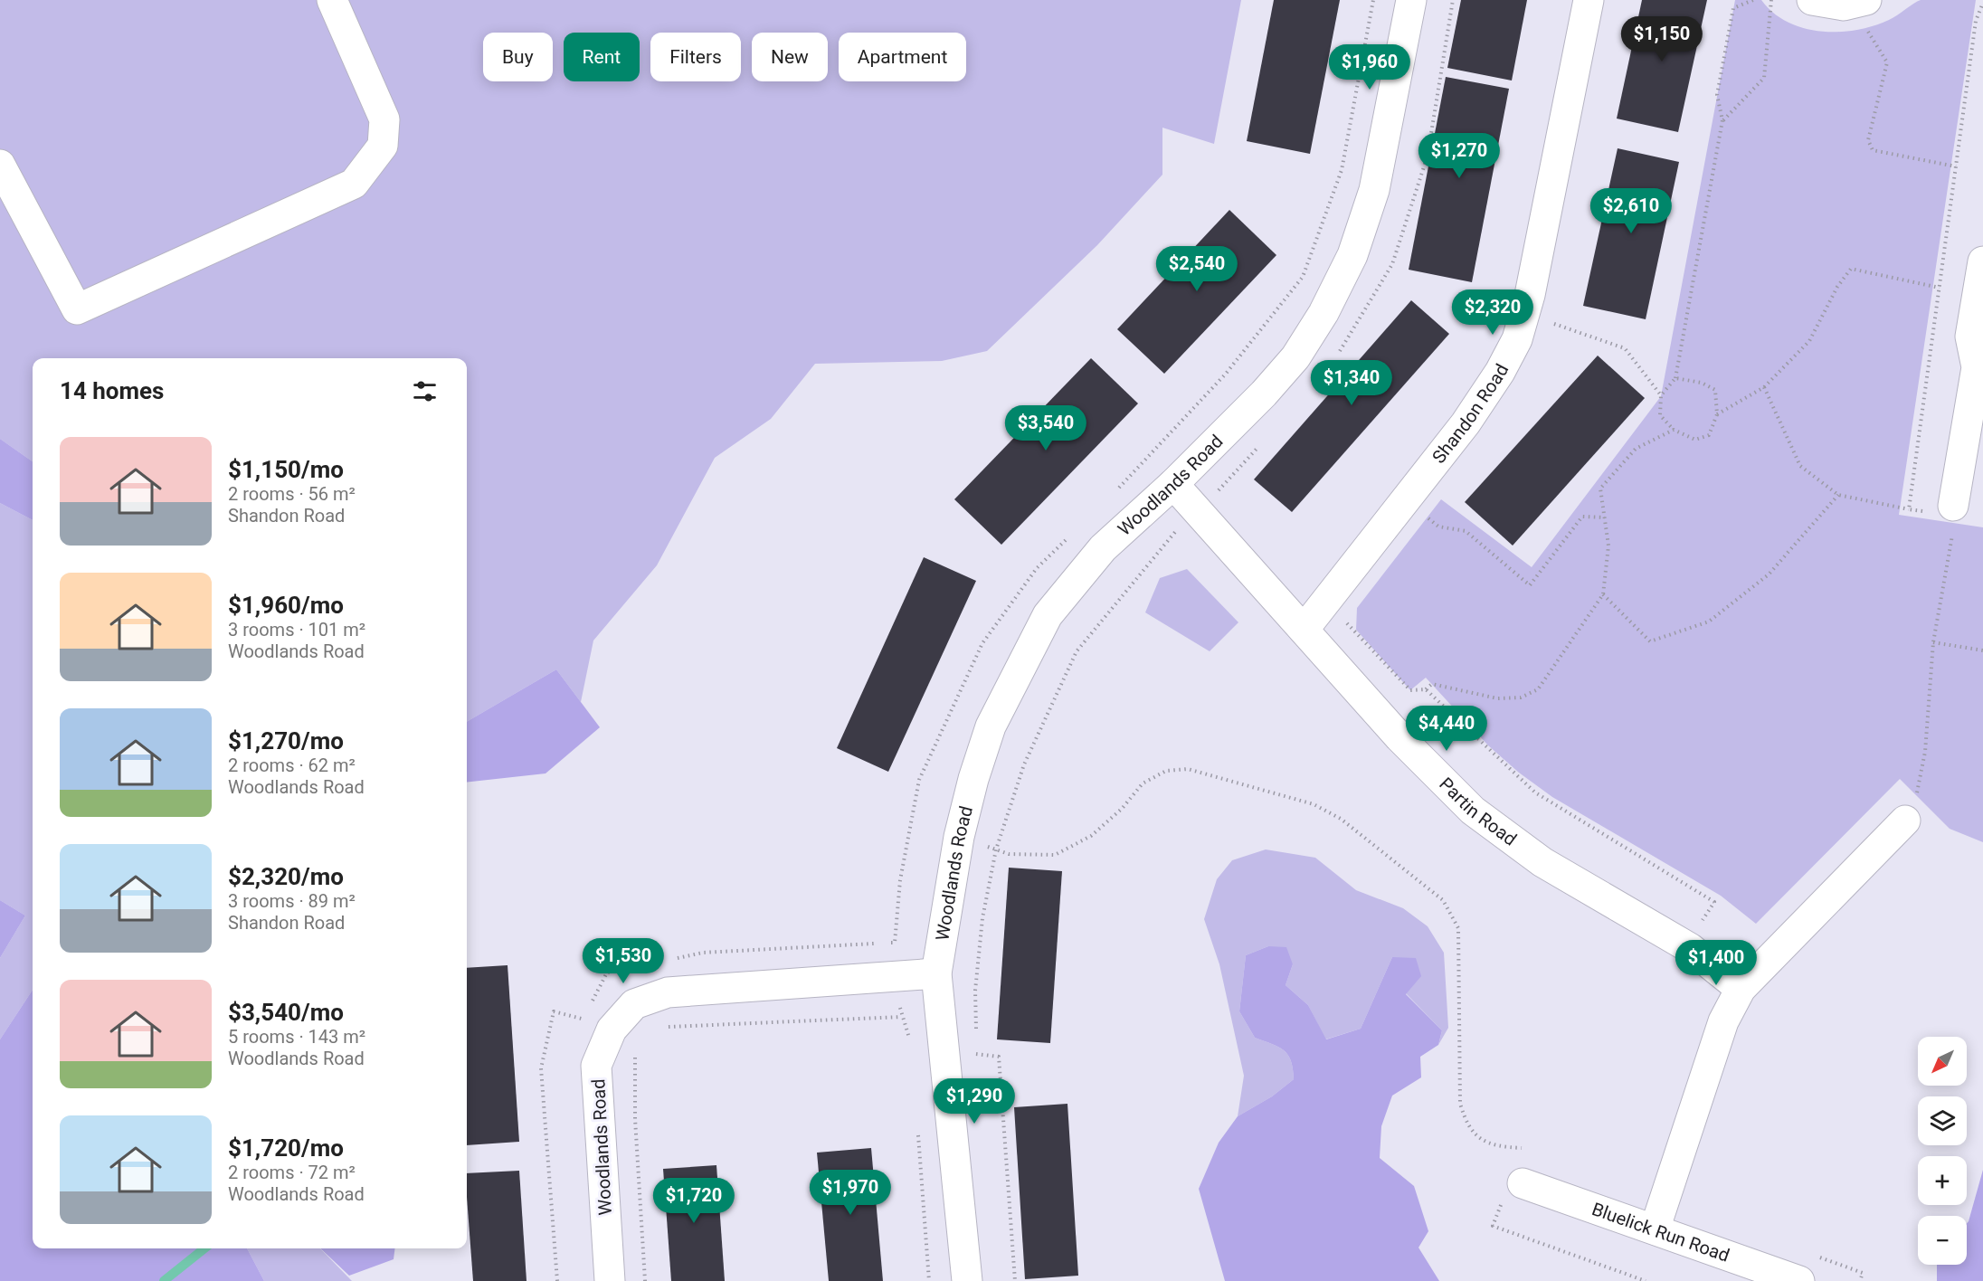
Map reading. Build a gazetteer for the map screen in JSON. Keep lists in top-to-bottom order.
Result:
{
  "streets": {
    "street": [
      "Shandon Road",
      "Woodlands Road",
      "Partin Road",
      "Bluelick Run Road"
    ]
  },
  "crossings": [
    ["Shandon Road", "Partin Road"],
    ["Woodlands Road", "Partin Road"]
  ],
  "north": "bottom left",
  "page": {
    "price": [
      "$1,150",
      "$1,960",
      "$1,270",
      "$2,610",
      "$2,540",
      "$2,320",
      "$1,340",
      "$3,540",
      "$4,440",
      "$1,530",
      "$1,400",
      "$1,290",
      "$1,970",
      "$1,720"
    ],
    "chip": [
      "Buy",
      "Rent",
      "Filters",
      "New",
      "Apartment"
    ],
    "heading": "14 homes",
    "list": [
      {
        "name": "$1,150/mo",
        "note": "2 rooms · 56 m² · Shandon Road"
      },
      {
        "name": "$1,960/mo",
        "note": "3 rooms · 101 m² · Woodlands Road"
      },
      {
        "name": "$1,270/mo",
        "note": "2 rooms · 62 m² · Woodlands Road"
      },
      {
        "name": "$2,320/mo",
        "note": "3 rooms · 89 m² · Shandon Road"
      },
      {
        "name": "$3,540/mo",
        "note": "5 rooms · 143 m² · Woodlands Road"
      },
      {
        "name": "$1,720/mo",
        "note": "2 rooms · 72 m² · Woodlands Road"
      }
    ],
    "map_buttons": ["+", "−"]
  }
}
